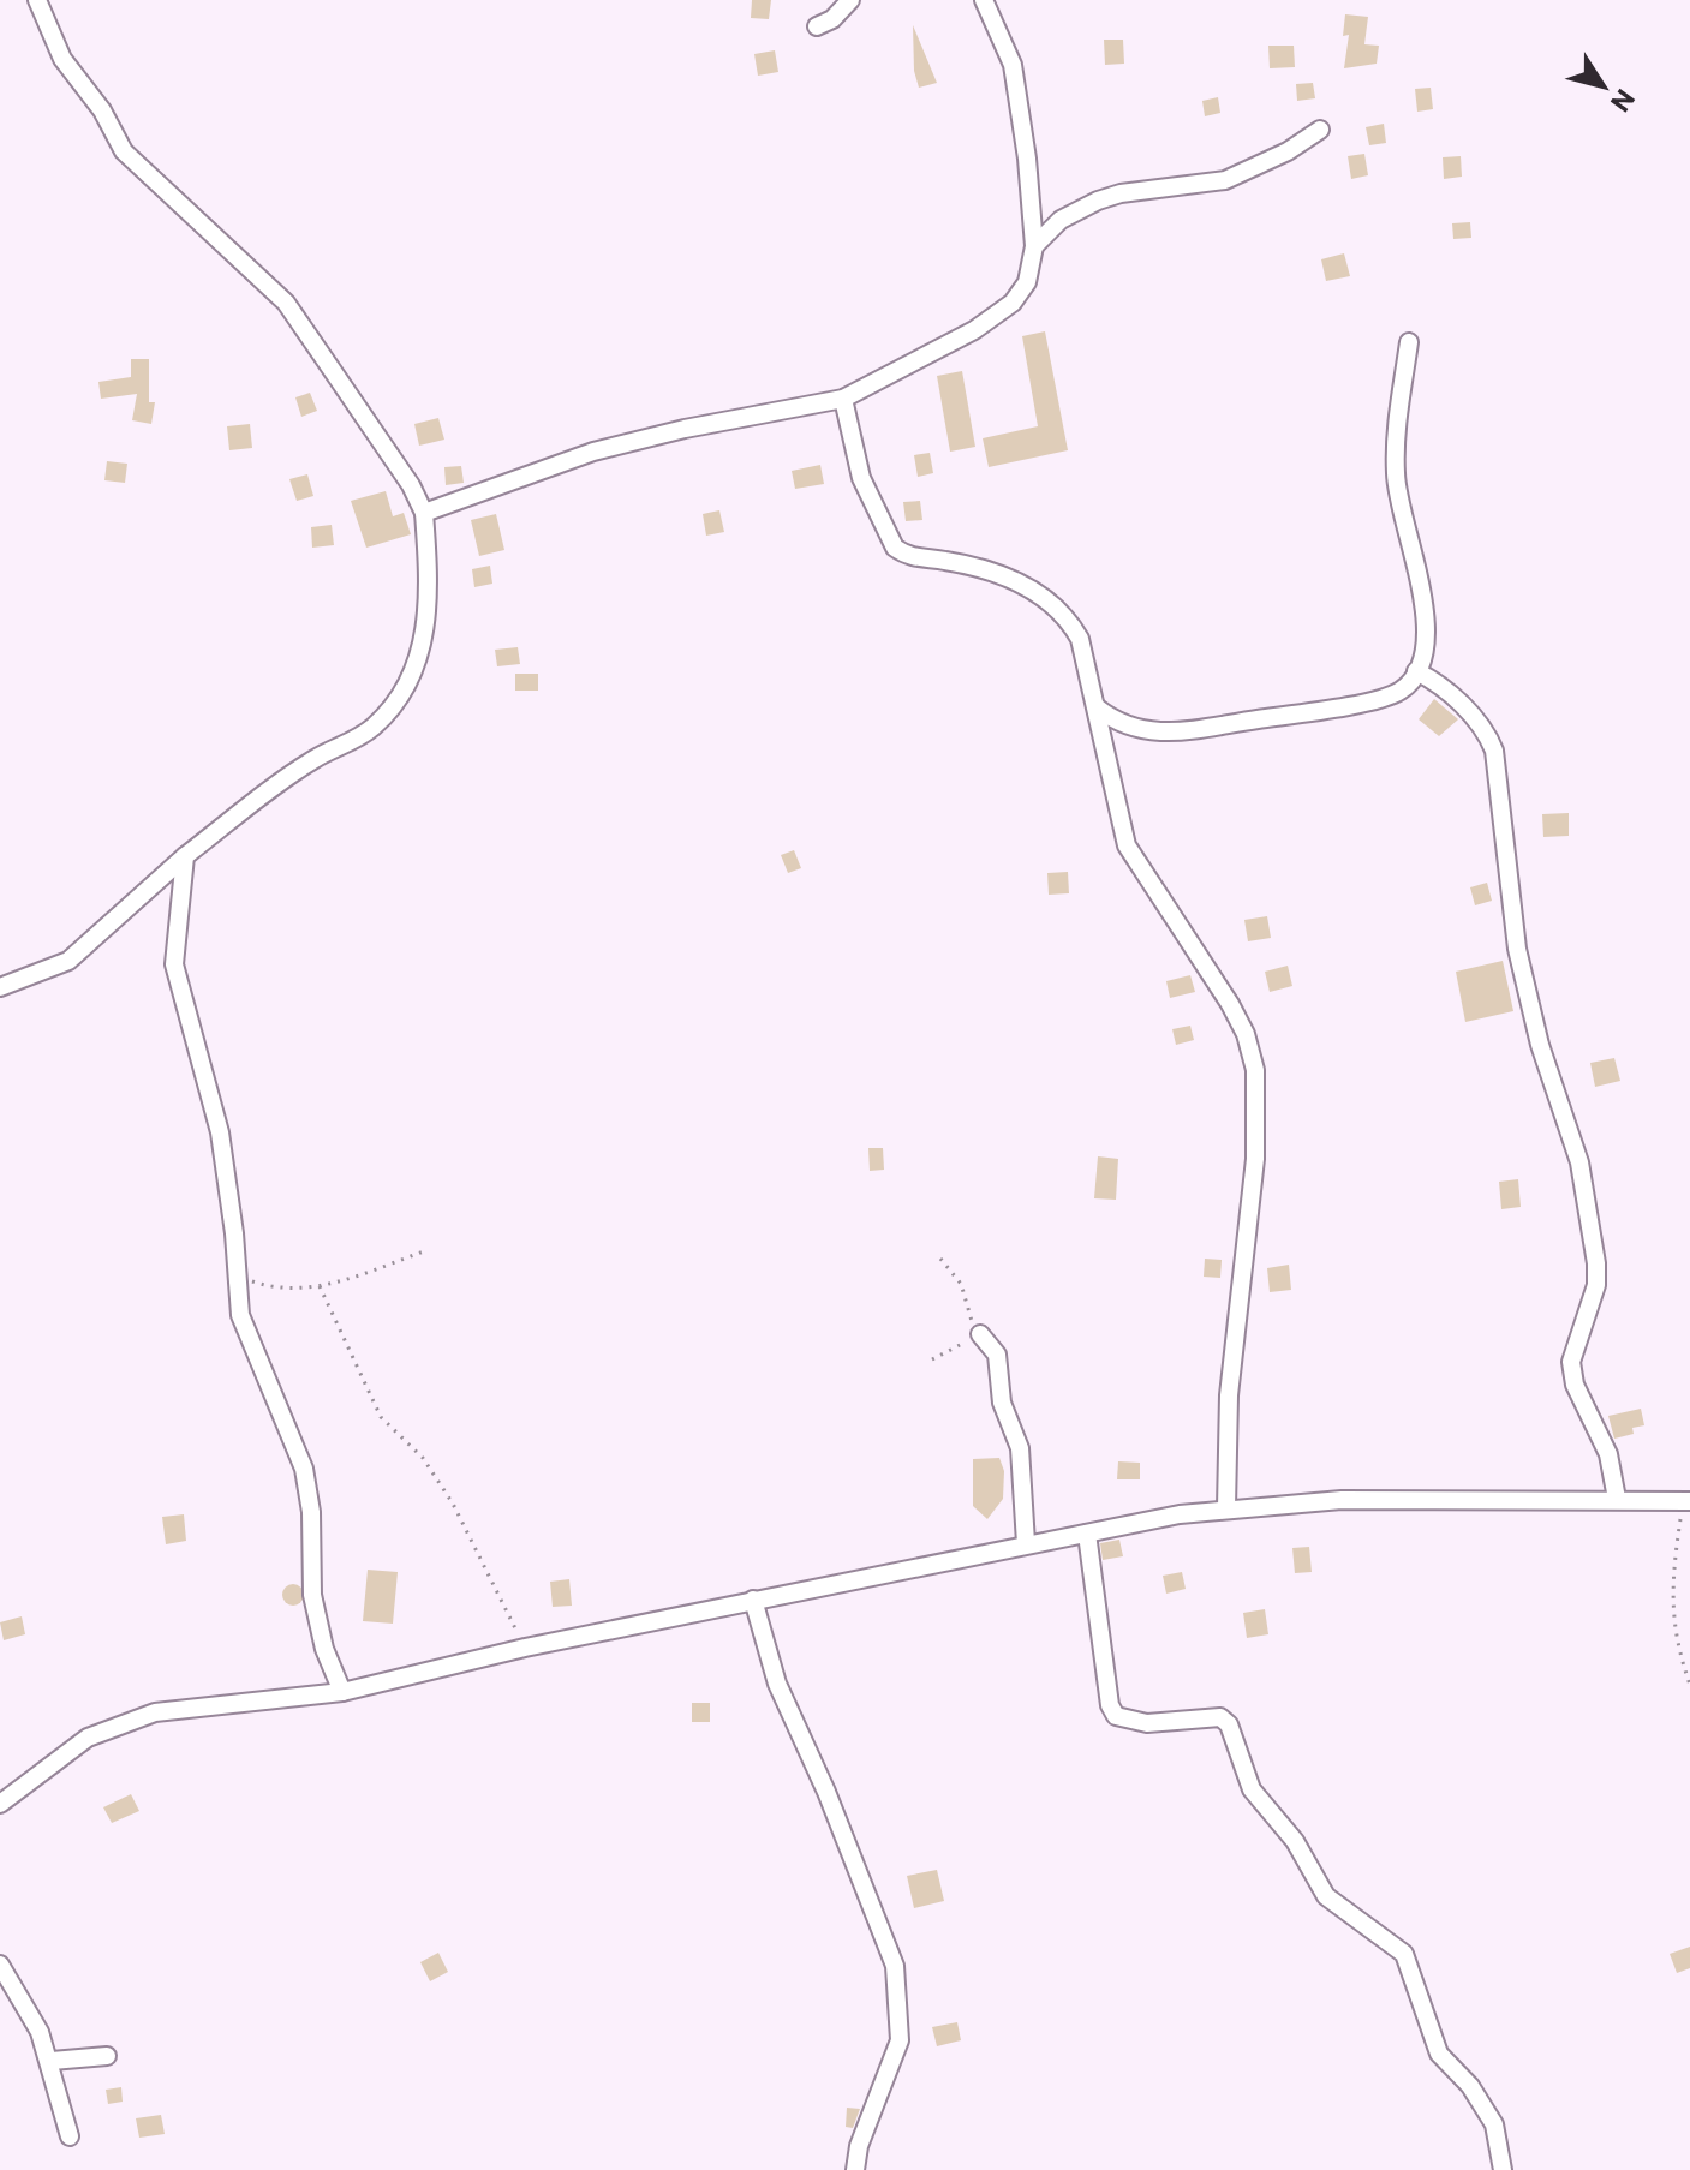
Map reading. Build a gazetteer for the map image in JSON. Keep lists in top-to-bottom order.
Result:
{
  "north": "bottom right"
}
